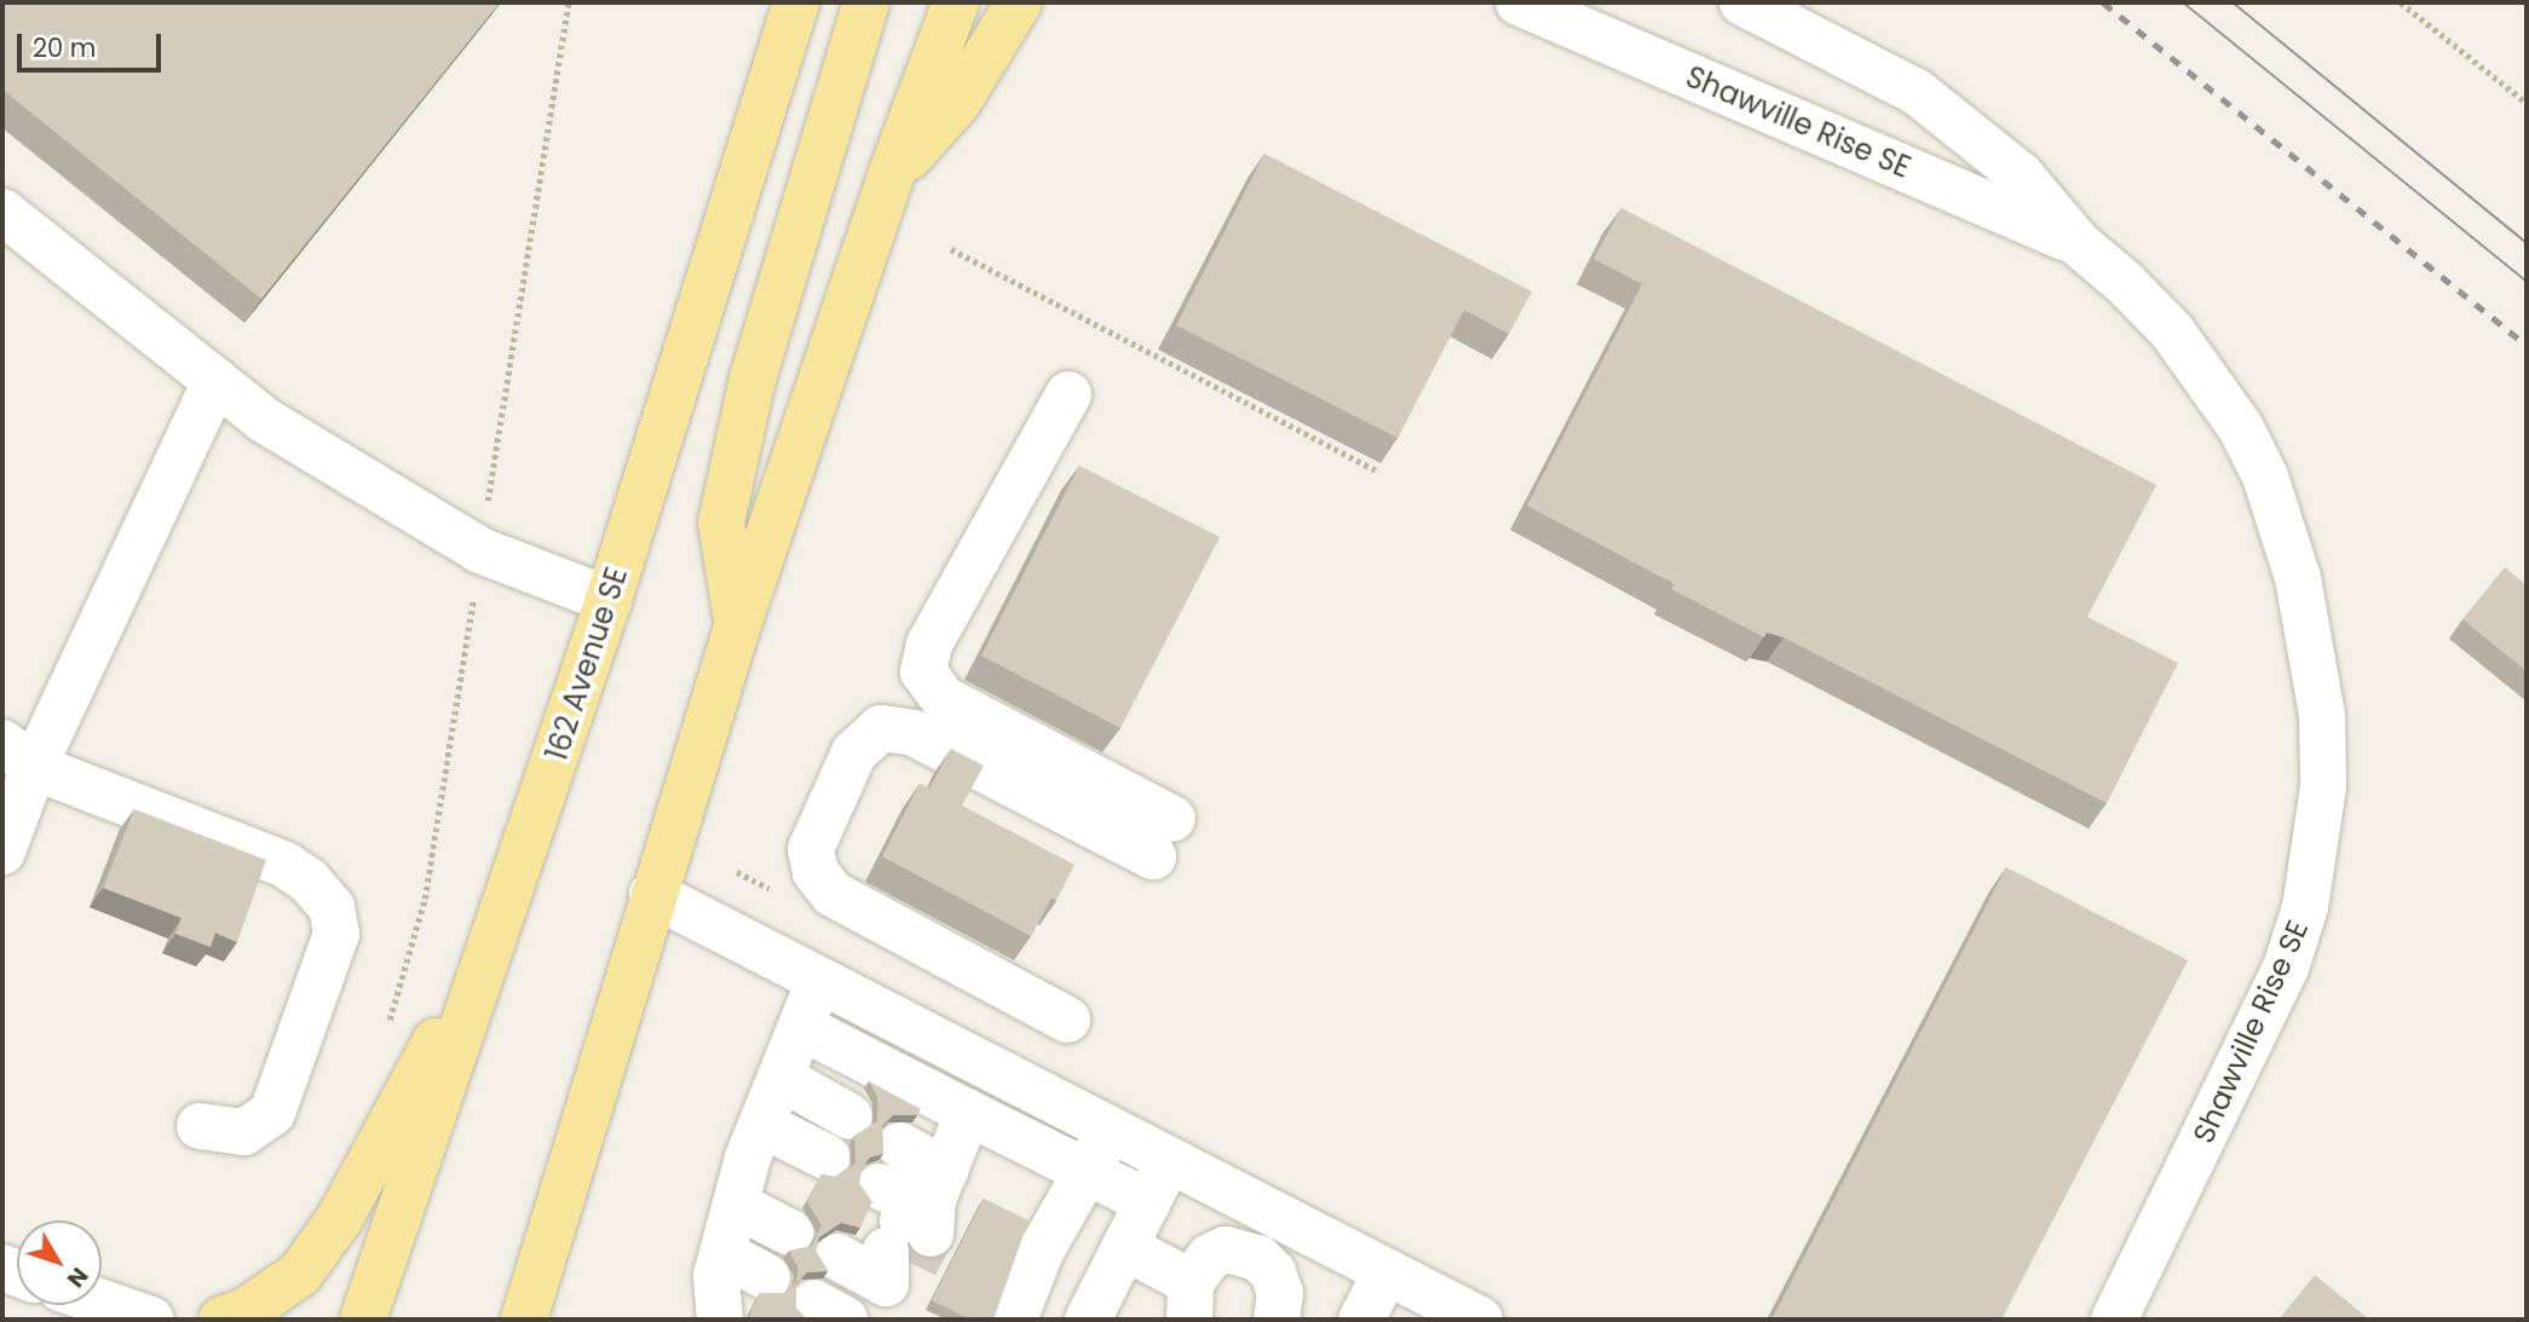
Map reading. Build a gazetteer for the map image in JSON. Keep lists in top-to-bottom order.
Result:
{
  "streets": {
    "main road": ["162 Avenue SE"],
    "street": ["Shawville Rise SE"]
  },
  "scale_bar": "20 m",
  "north": "bottom right"
}
